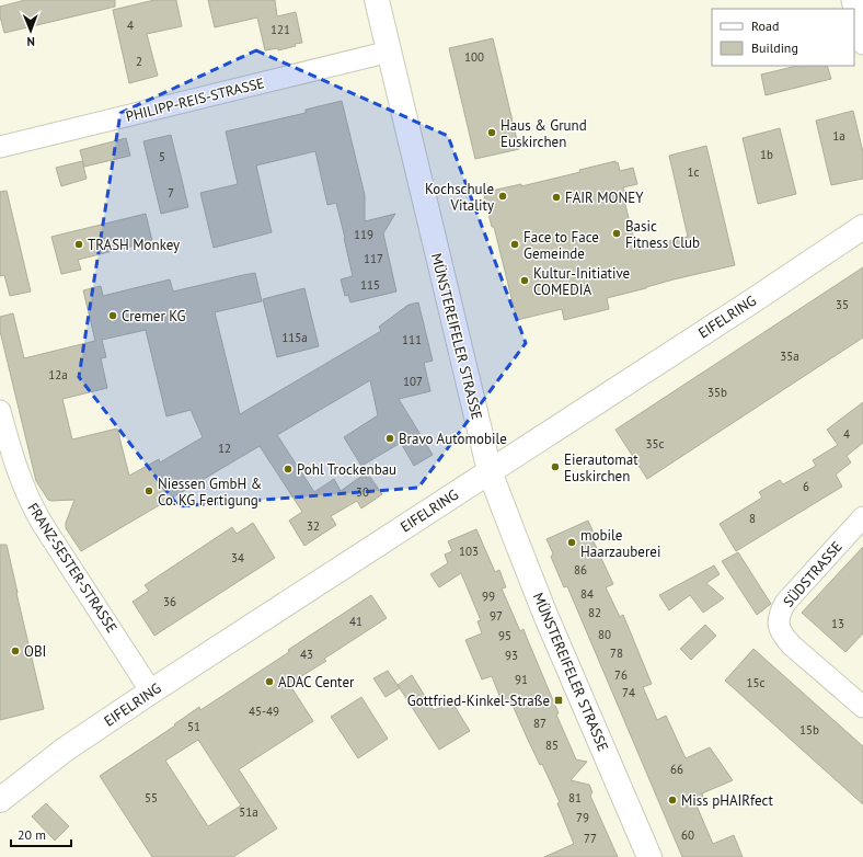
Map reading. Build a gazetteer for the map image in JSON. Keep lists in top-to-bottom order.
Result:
{
  "streets": {
    "main road": ["EIFELRING", "MÜNSTEREIFELER STRASSE"],
    "street": ["PHILIPP-REIS-STRASSE", "FRANZ-SESTER-STRASSE", "SÜDSTRASSE"]
  },
  "crossings": [
    ["PHILIPP-REIS-STRASSE", "MÜNSTEREIFELER STRASSE"],
    ["EIFELRING", "MÜNSTEREIFELER STRASSE"],
    ["EIFELRING", "FRANZ-SESTER-STRASSE"]
  ],
  "places": {
    "other": [
      "Haus & Grund Euskirchen",
      "Kochschule Vitality",
      "FAIR MONEY",
      "Basic Fitness Club",
      "TRASH Monkey",
      "Face to Face Gemeinde",
      "Kultur-Initiative COMEDIA",
      "Cremer KG",
      "Bravo Automobile",
      "Eierautomat Euskirchen",
      "Pohl Trockenbau",
      "Niessen GmbH & Co. KG Fertigung",
      "mobile Haarzauberei",
      "OBI",
      "ADAC Center",
      "Miss pHAIRfect"
    ],
    "transit": ["Gottfried-Kinkel-Straße"]
  },
  "house_numbers": [
    "4",
    "121",
    "100",
    "2",
    "1a",
    "1b",
    "5",
    "1c",
    "7",
    "119",
    "117",
    "115",
    "35",
    "115a",
    "111",
    "35a",
    "12a",
    "107",
    "35b",
    "4",
    "35c",
    "12",
    "6",
    "30",
    "8",
    "32",
    "103",
    "34",
    "86",
    "84",
    "99",
    "36",
    "82",
    "97",
    "41",
    "13",
    "80",
    "95",
    "78",
    "43",
    "93",
    "76",
    "91",
    "15c",
    "74",
    "45-49",
    "87",
    "51",
    "15b",
    "85",
    "66",
    "55",
    "81",
    "51a",
    "79",
    "60",
    "77"
  ],
  "legend": ["Road", "Building"],
  "scale_bar": "20 m",
  "north": "bottom"
}
